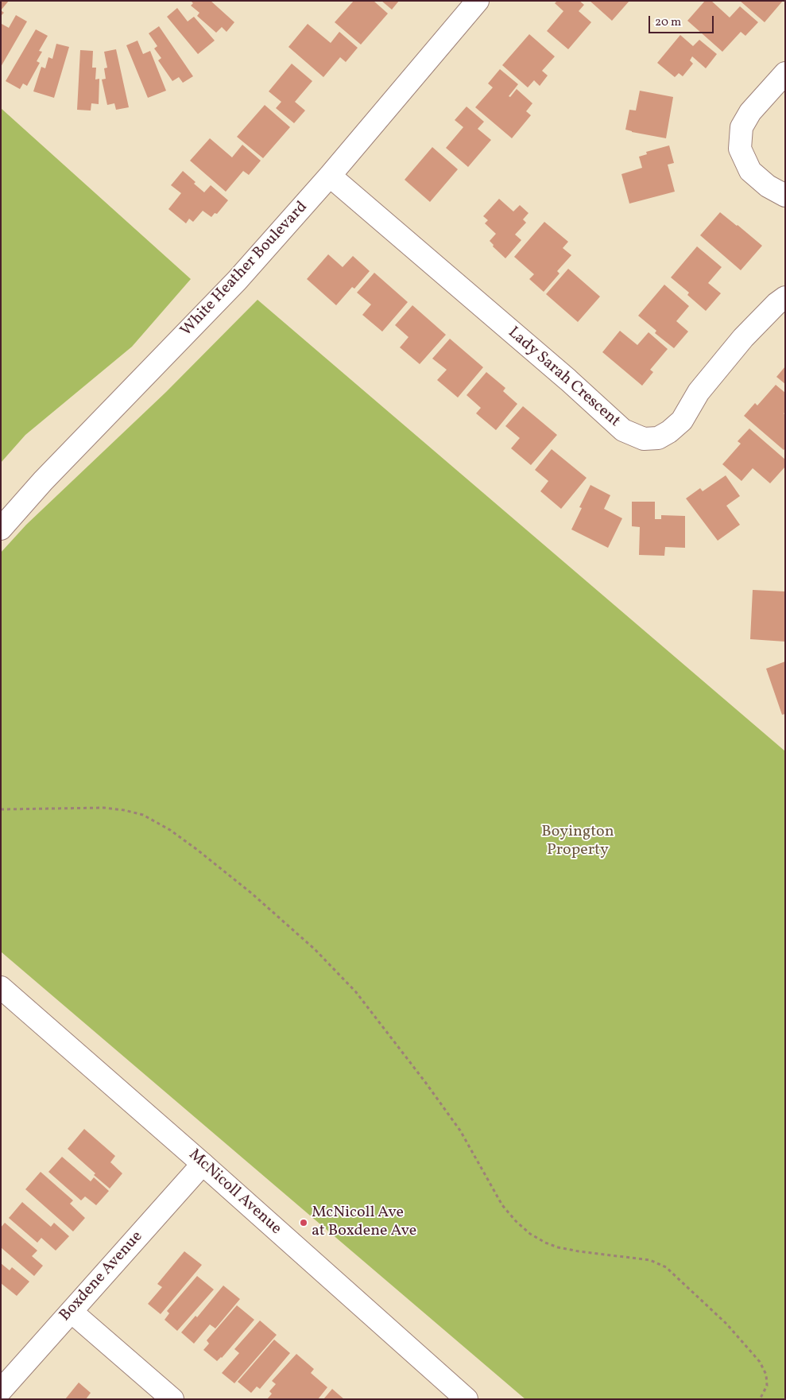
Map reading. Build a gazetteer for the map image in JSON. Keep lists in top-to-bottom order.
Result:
{
  "streets": {
    "street": [
      "White Heather Boulevard",
      "Lady Sarah Crescent",
      "McNicoll Avenue",
      "Boxdene Avenue"
    ]
  },
  "crossings": [
    ["White Heather Boulevard", "Lady Sarah Crescent"],
    ["McNicoll Avenue", "Boxdene Avenue"]
  ],
  "parks": ["Boyington Property"],
  "places": ["McNicoll Ave at Boxdene Ave"],
  "scale_bar": "20 m"
}
